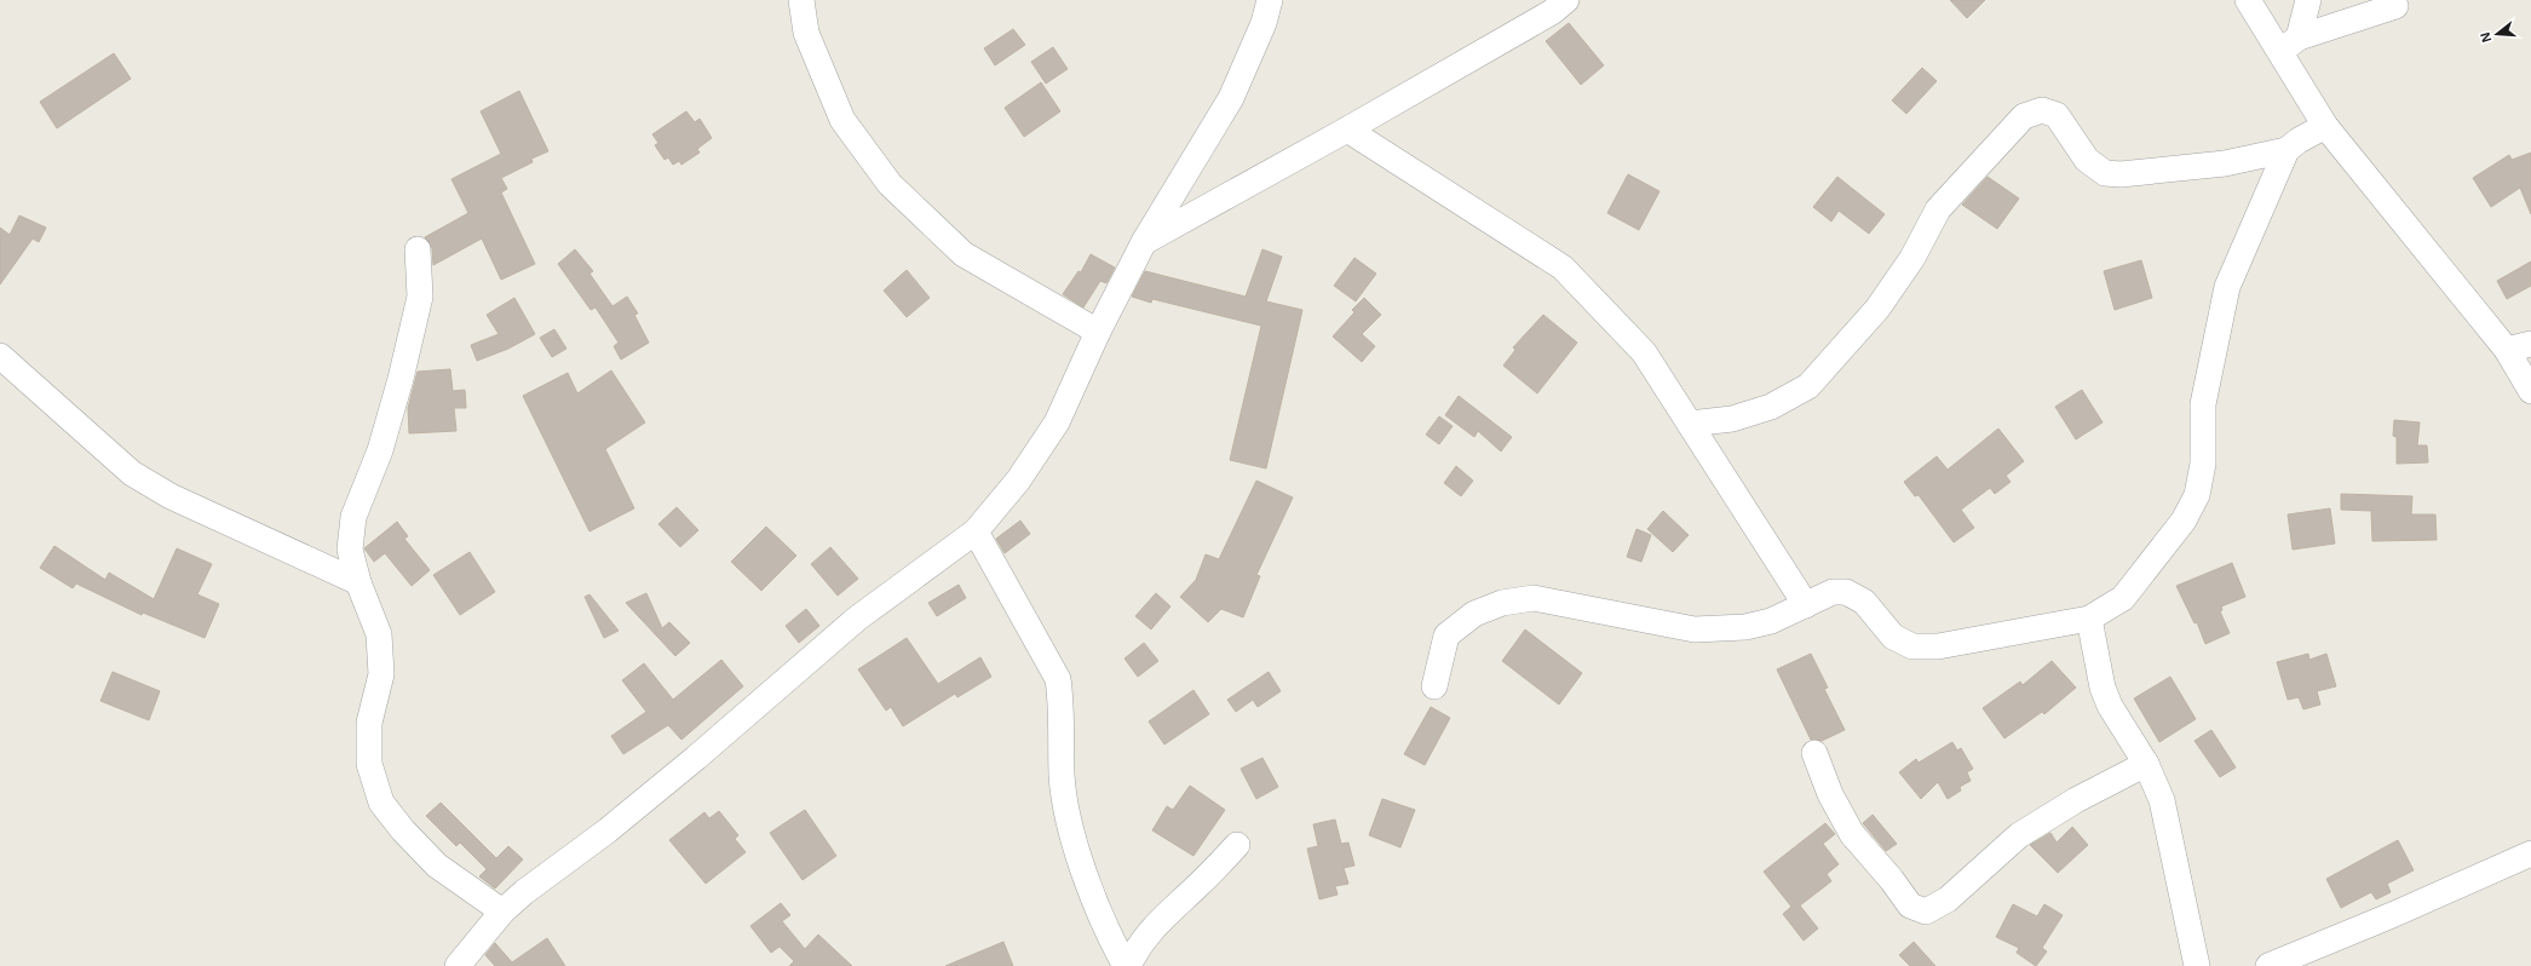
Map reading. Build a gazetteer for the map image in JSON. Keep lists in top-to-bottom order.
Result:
{
  "north": "left"
}
